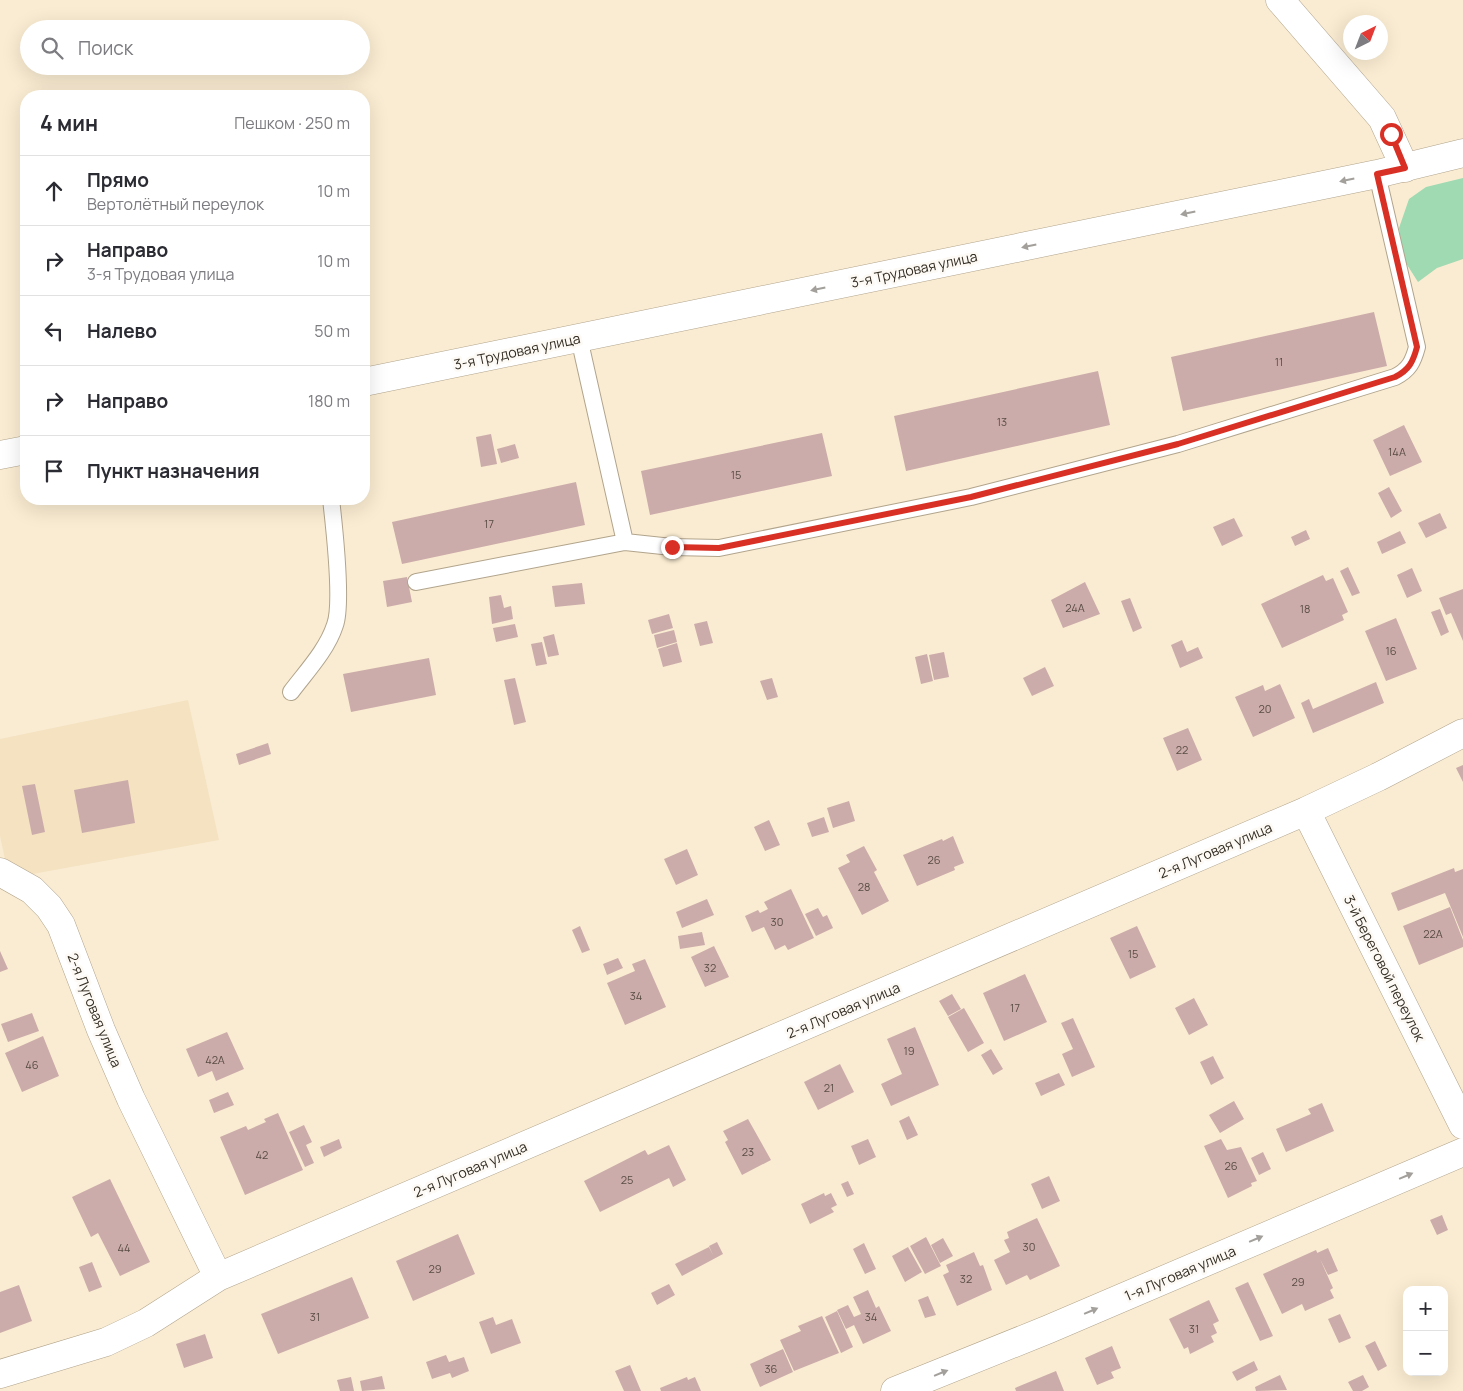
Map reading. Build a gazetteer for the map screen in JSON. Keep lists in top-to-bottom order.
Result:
{
  "streets": {
    "street": [
      "3-я Трудовая улица",
      "2-я Луговая улица",
      "3-й Береговой переулок",
      "1-я Луговая улица"
    ]
  },
  "crossings": [
    ["2-я Луговая улица", "3-й Береговой переулок"]
  ],
  "one_way": ["3-я Трудовая улица", "1-я Луговая улица"],
  "house_numbers": [
    "11",
    "13",
    "14А",
    "15",
    "17",
    "24А",
    "18",
    "16",
    "20",
    "22",
    "26",
    "28",
    "30",
    "22А",
    "15",
    "32",
    "34",
    "17",
    "19",
    "42А",
    "46",
    "21",
    "23",
    "42",
    "26",
    "25",
    "30",
    "44",
    "29",
    "32",
    "29",
    "31",
    "34",
    "31",
    "36"
  ],
  "north": "top right",
  "page": {
    "search": "Поиск",
    "heading": ["4 мин", "Пешком · 250 m"],
    "list": [
      ["Прямо", "Вертолётный переулок", "10 m"],
      ["Направо", "3-я Трудовая улица", "10 m"],
      ["Налево", "50 m"],
      ["Направо", "180 m"],
      "Пункт назначения"
    ],
    "map_buttons": ["+", "−"]
  }
}
